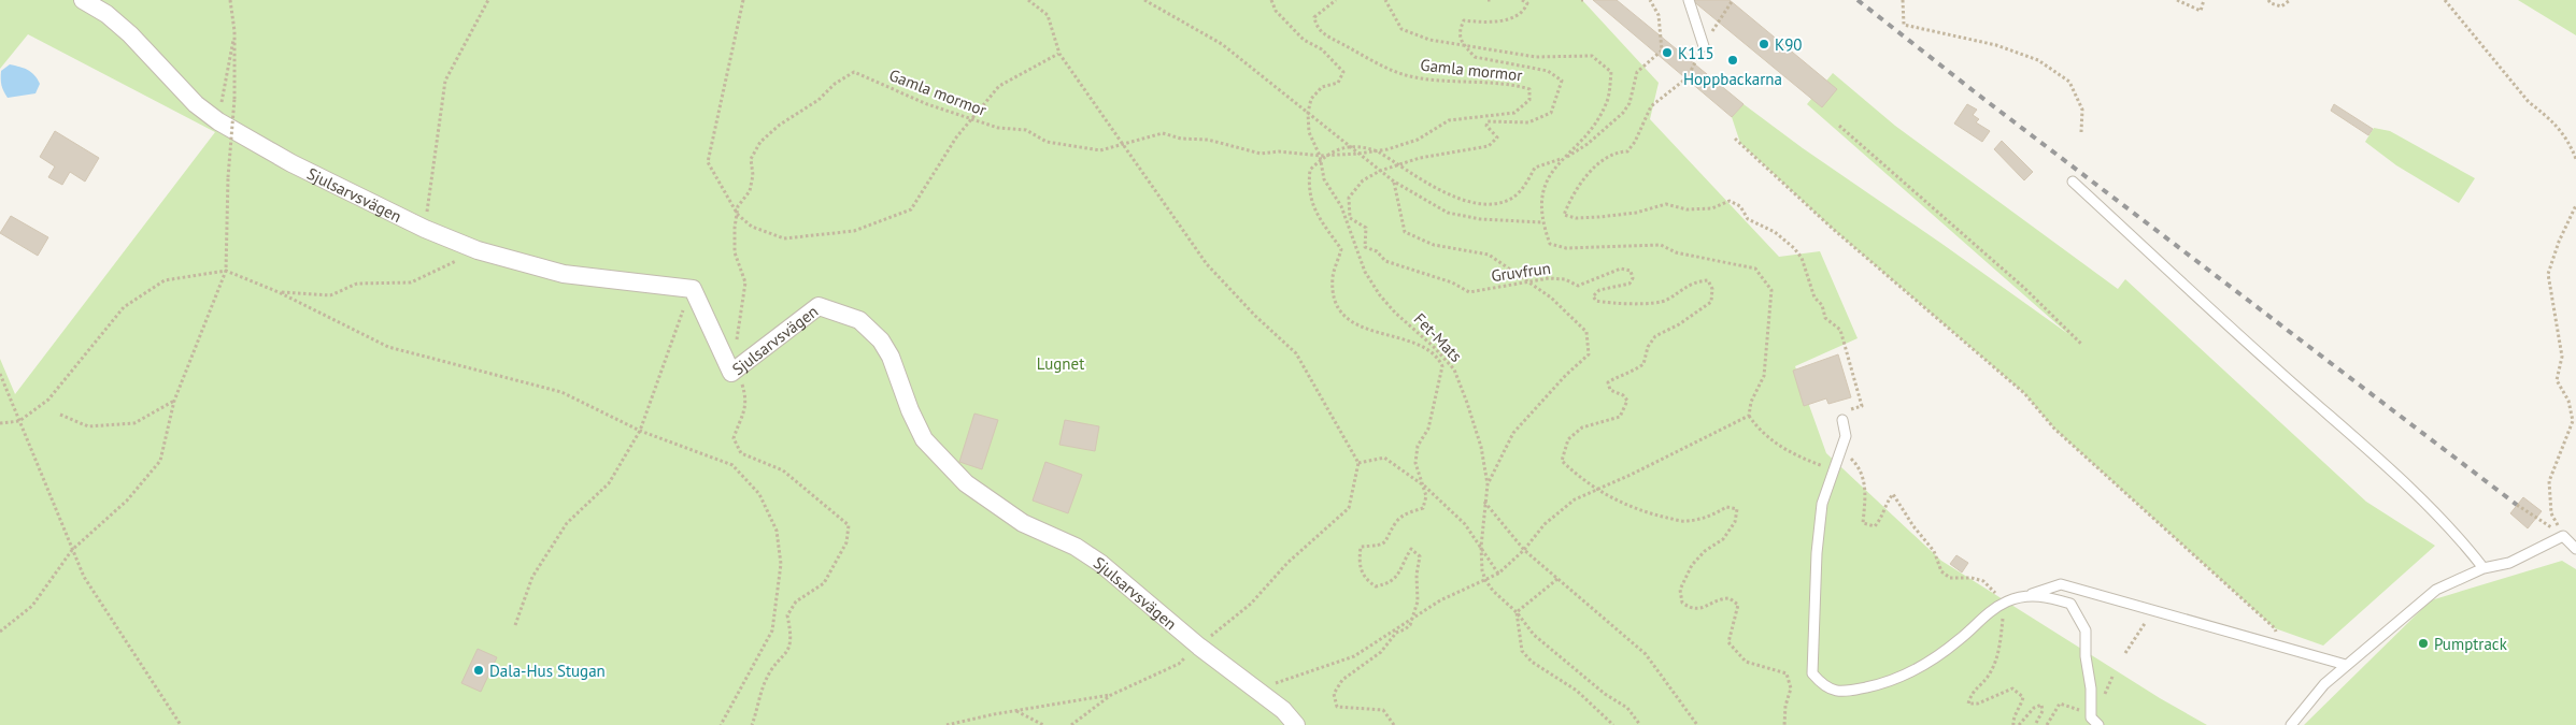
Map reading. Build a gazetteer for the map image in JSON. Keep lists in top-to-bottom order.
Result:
{
  "streets": {
    "street": ["Sjulsarvsvägen"],
    "path": ["Gamla mormor", "Gruvfrun", "Fet-Mats"]
  },
  "crossings": [
    ["Gamla mormor", "Fet-Mats"]
  ],
  "parks": ["Lugnet"],
  "places": [
    "K90",
    "K115",
    "Hoppbackarna",
    "Pumptrack",
    "Dala-Hus Stugan"
  ]
}
